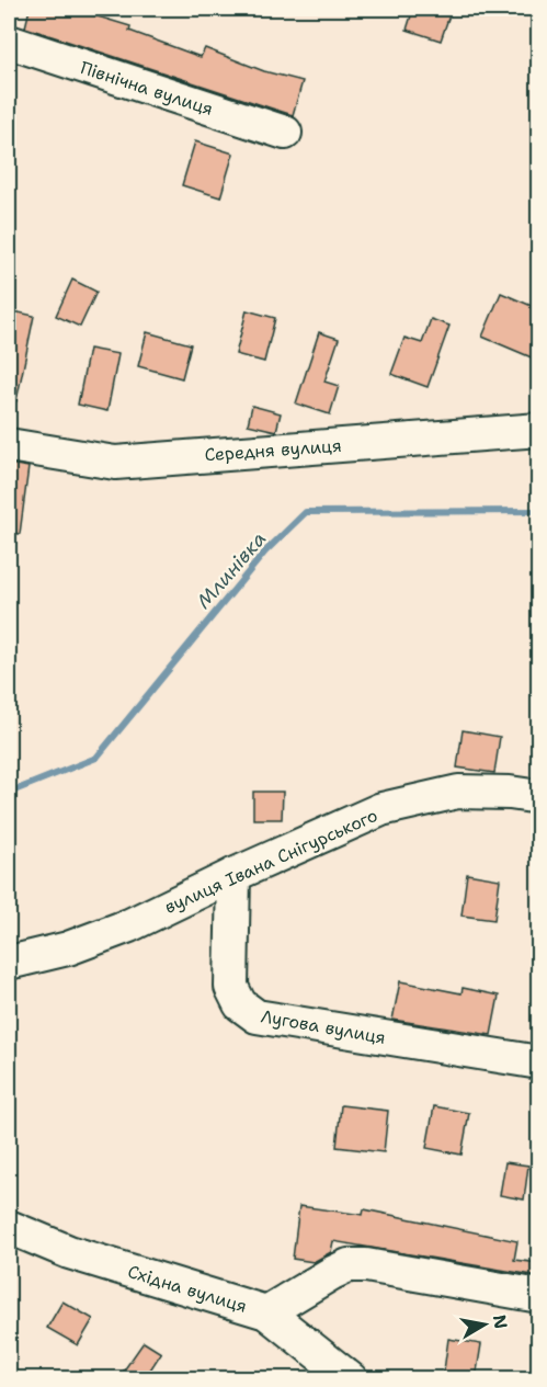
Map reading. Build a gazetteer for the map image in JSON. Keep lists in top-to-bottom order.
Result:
{
  "streets": {
    "street": [
      "Північна вулиця",
      "Середня вулиця",
      "вулиця Івана Снігурського",
      "Лугова вулиця",
      "Східна вулиця"
    ]
  },
  "crossings": [
    ["вулиця Івана Снігурського", "Лугова вулиця"]
  ],
  "water": ["Млинівка"],
  "north": "right"
}
